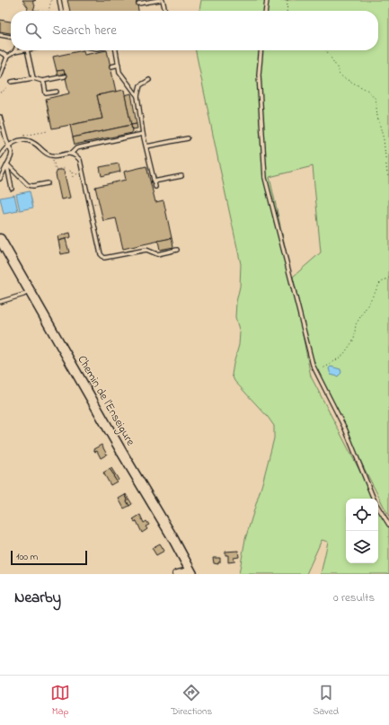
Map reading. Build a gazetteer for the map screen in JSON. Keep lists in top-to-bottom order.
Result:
{
  "streets": {
    "street": ["Chemin de l'Enseigure"]
  },
  "scale_bar": "100 m",
  "page": {
    "search": "Search here",
    "scale": "100 m",
    "heading": ["Nearby", "0 results"],
    "nav": ["Map", "Directions", "Saved"]
  }
}
